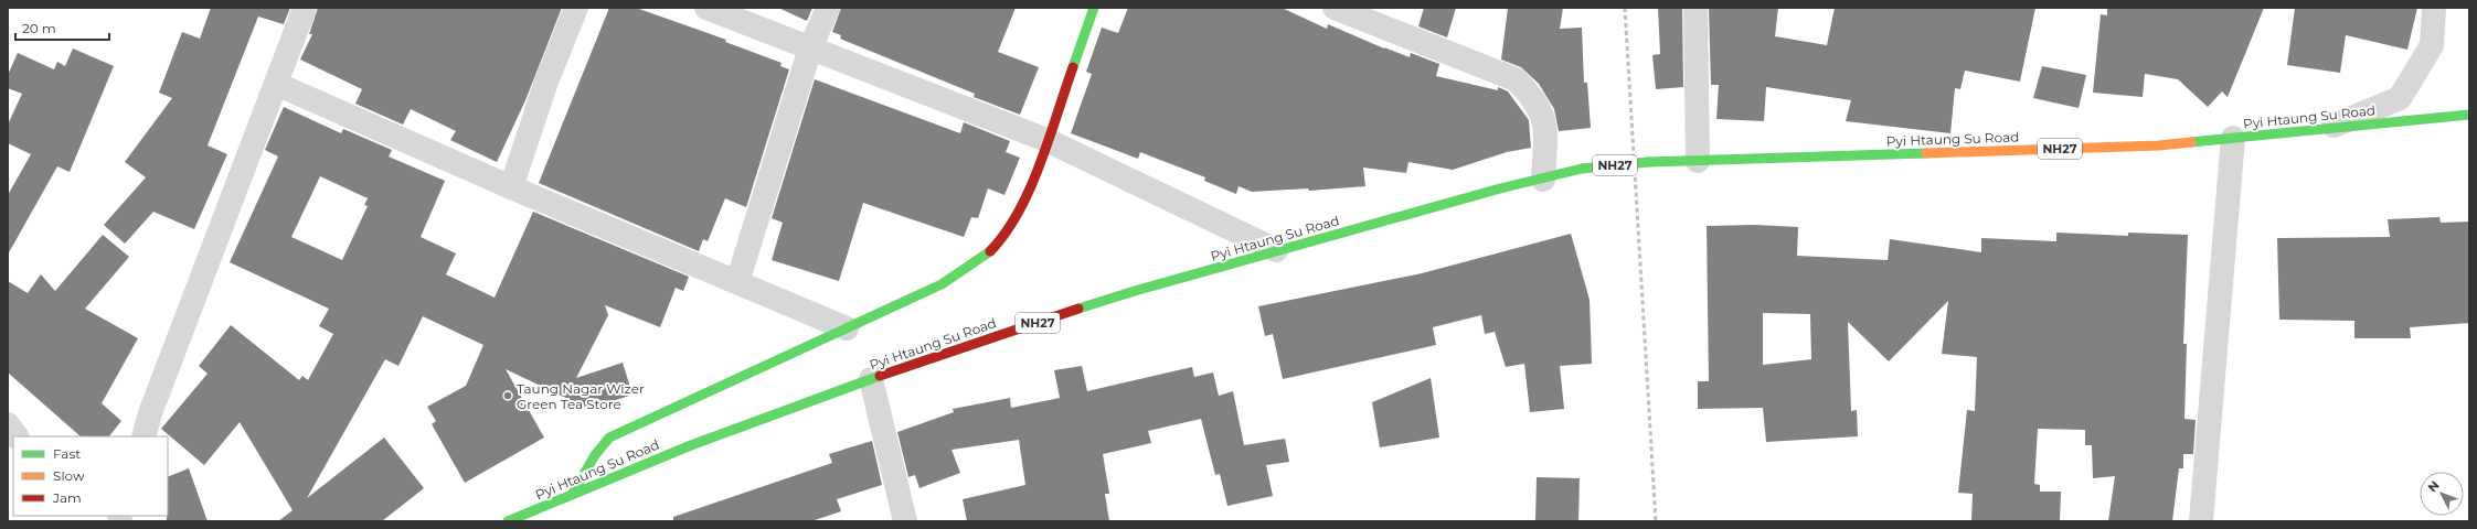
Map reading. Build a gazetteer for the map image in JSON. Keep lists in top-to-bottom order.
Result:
{
  "streets": {
    "main road": ["Pyi Htaung Su Road", "NH27"]
  },
  "places": ["Taung Nagar Wizer Green Tea Store"],
  "legend": ["Fast", "Slow", "Jam"],
  "scale_bar": "20 m",
  "north": "top left"
}
